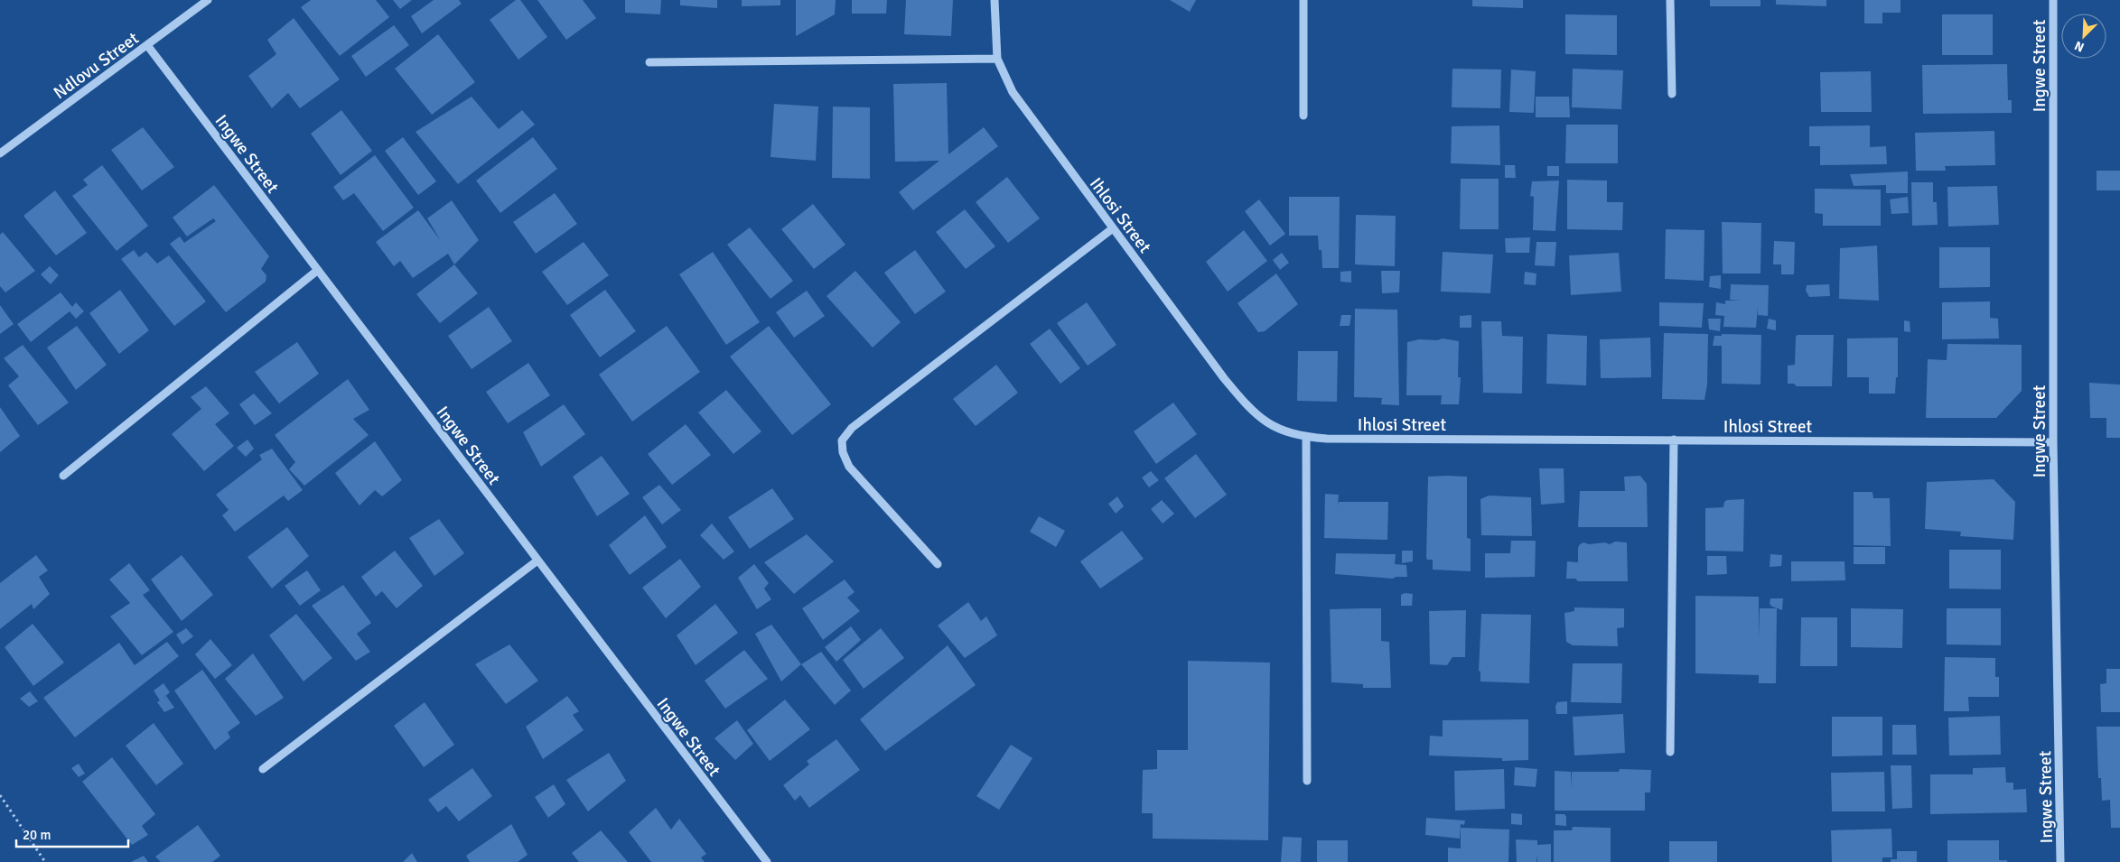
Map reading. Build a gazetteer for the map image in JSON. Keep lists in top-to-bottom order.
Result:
{
  "streets": {
    "street": ["Ndlovu Street", "Ingwe Street", "Ihlosi Street"]
  },
  "crossings": [
    ["Ndlovu Street", "Ingwe Street"],
    ["Ingwe Street", "Ihlosi Street"]
  ],
  "scale_bar": "20 m",
  "north": "bottom left"
}
